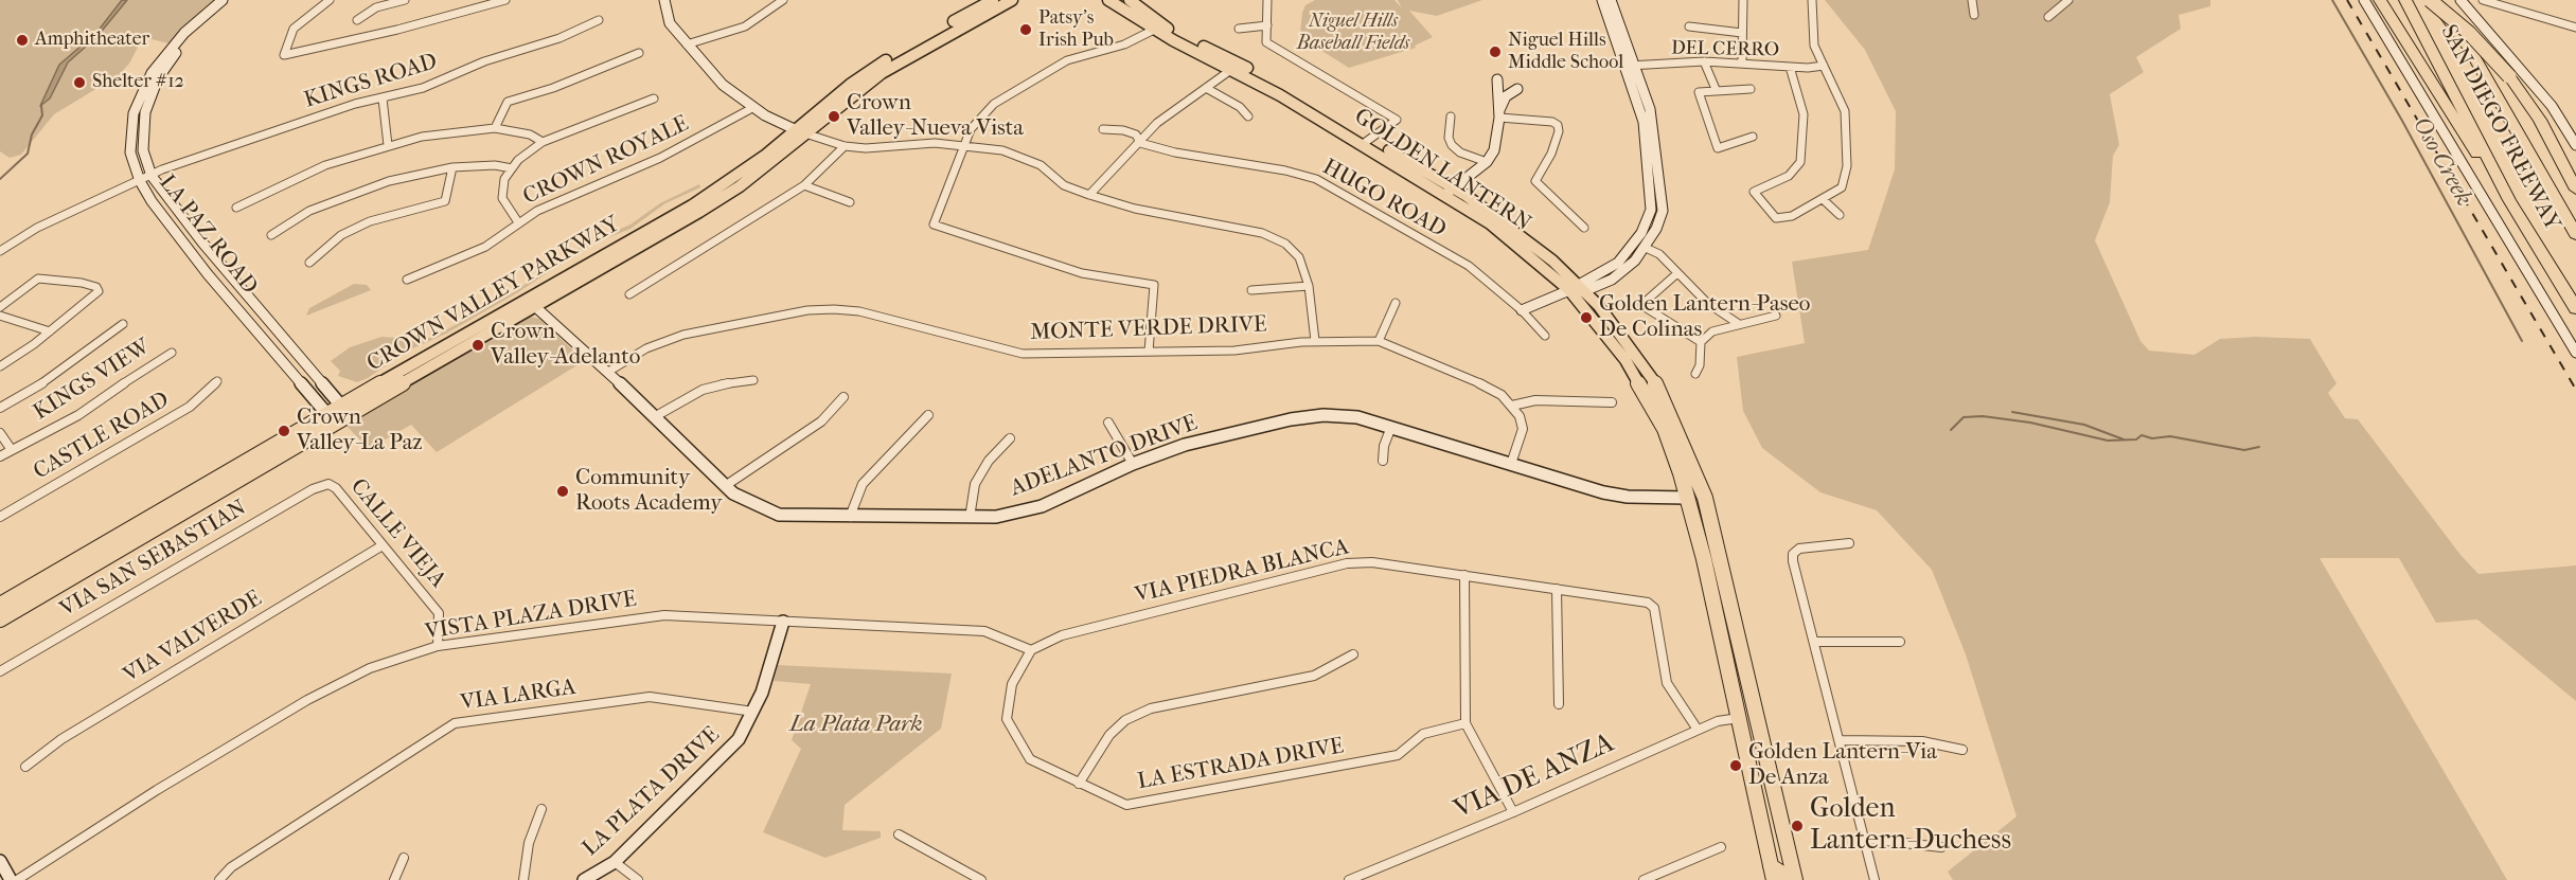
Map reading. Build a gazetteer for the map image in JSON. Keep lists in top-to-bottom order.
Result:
{
  "streets": {
    "highway": ["SAN DIEGO FREEWAY"],
    "main road": [
      "GOLDEN LANTERN",
      "LA PAZ ROAD",
      "CROWN VALLEY PARKWAY",
      "ADELANTO DRIVE",
      "LA PLATA DRIVE"
    ],
    "street": [
      "DEL CERRO",
      "KINGS ROAD",
      "CROWN ROYALE",
      "HUGO ROAD",
      "MONTE VERDE DRIVE",
      "KINGS VIEW",
      "CASTLE ROAD",
      "CALLE VIEJA",
      "VIA SAN SEBASTIAN",
      "VIA PIEDRA BLANCA",
      "VISTA PLAZA DRIVE",
      "VIA VALVERDE",
      "VIA LARGA",
      "LA ESTRADA DRIVE",
      "VIA DE ANZA"
    ]
  },
  "crossings": [
    ["KINGS ROAD", "LA PAZ ROAD"],
    ["GOLDEN LANTERN", "ADELANTO DRIVE"],
    ["GOLDEN LANTERN", "VIA DE ANZA"],
    ["LA PAZ ROAD", "CROWN VALLEY PARKWAY"],
    ["CROWN VALLEY PARKWAY", "ADELANTO DRIVE"],
    ["MONTE VERDE DRIVE", "ADELANTO DRIVE"],
    ["CALLE VIEJA", "VIA SAN SEBASTIAN"],
    ["CALLE VIEJA", "VISTA PLAZA DRIVE"],
    ["CALLE VIEJA", "VIA VALVERDE"],
    ["VIA PIEDRA BLANCA", "VISTA PLAZA DRIVE"],
    ["VIA PIEDRA BLANCA", "LA ESTRADA DRIVE"],
    ["VIA PIEDRA BLANCA", "VIA DE ANZA"],
    ["VISTA PLAZA DRIVE", "LA ESTRADA DRIVE"],
    ["VISTA PLAZA DRIVE", "LA PLATA DRIVE"],
    ["VIA LARGA", "LA PLATA DRIVE"]
  ],
  "water": ["Oso Creek"],
  "parks": ["Niguel Hills Baseball Fields", "La Plata Park"],
  "places": [
    "Patsy's Irish Pub",
    "Amphitheater",
    "Niguel Hills Middle School",
    "Shelter #12",
    "Crown Valley-Nueva Vista",
    "Golden Lantern-Paseo De Colinas",
    "Crown Valley-Adelanto",
    "Crown Valley-La Paz",
    "Community Roots Academy",
    "Golden Lantern-Via De Anza",
    "Golden Lantern-Duchess"
  ]
}
